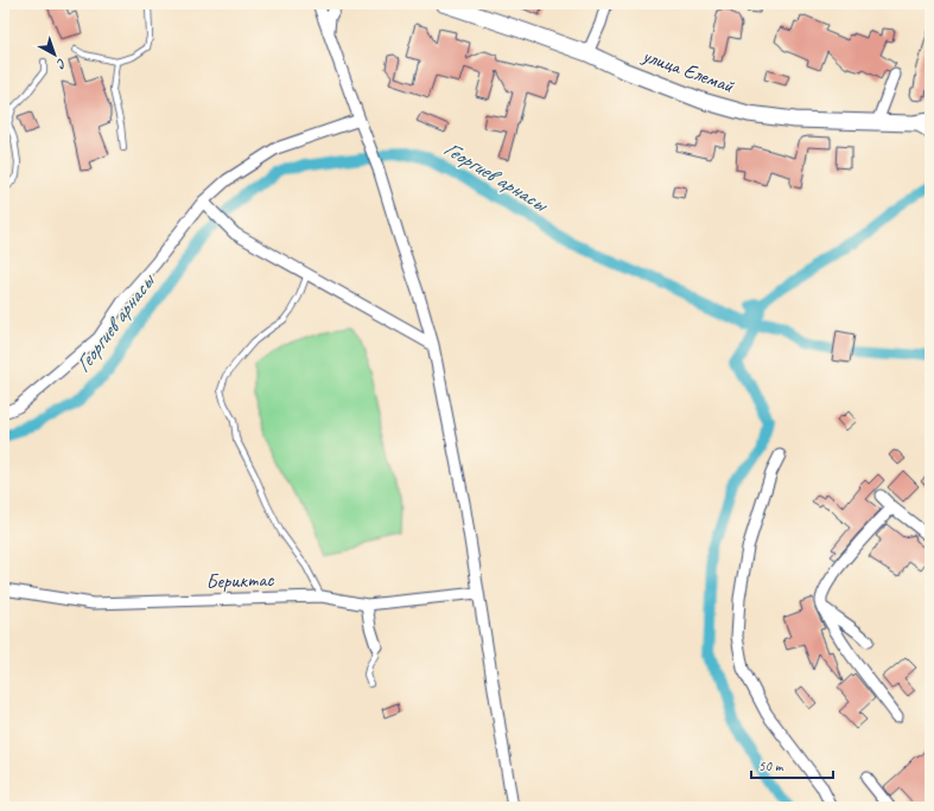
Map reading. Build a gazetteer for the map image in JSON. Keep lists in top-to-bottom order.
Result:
{
  "streets": {
    "street": ["улица Елемай", "Бериктас"]
  },
  "water": ["Георгиев арнасы"],
  "scale_bar": "50 m",
  "north": "bottom right"
}
